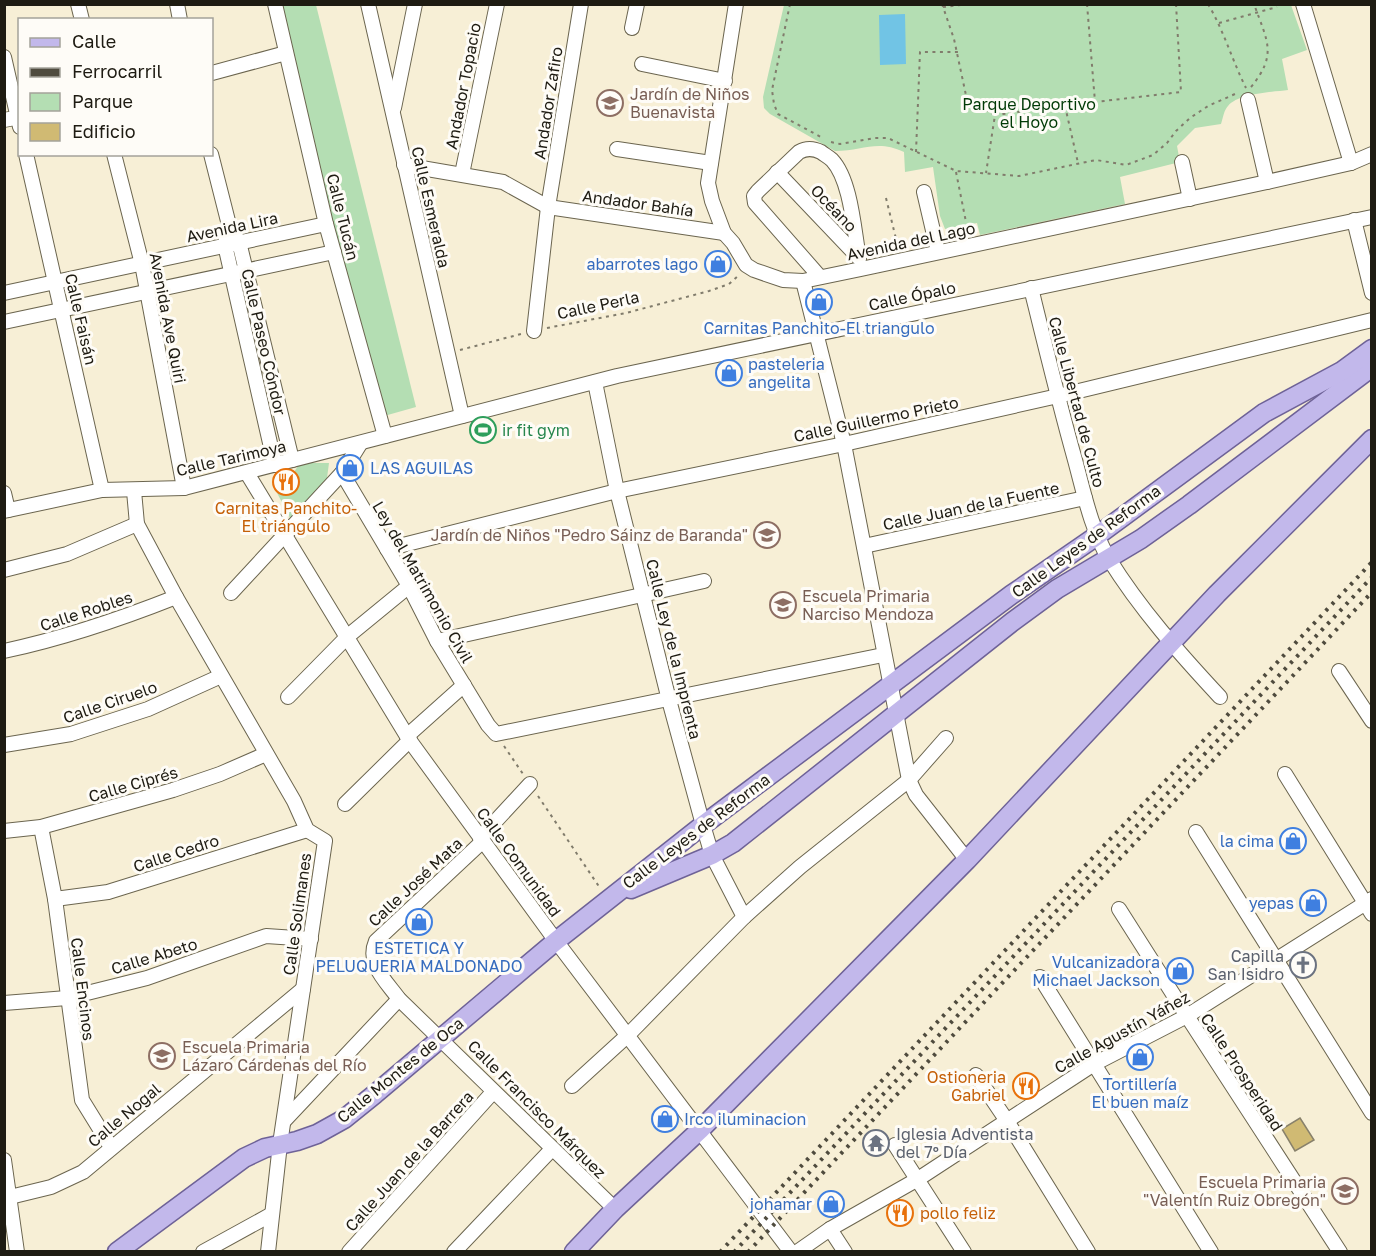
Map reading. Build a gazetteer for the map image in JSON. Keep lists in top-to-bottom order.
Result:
{
  "streets": {
    "main road": ["Calle Leyes de Reforma", "Calle Montes de Oca"],
    "street": [
      "Andador Topacio",
      "Andador Zafiro",
      "Andador Bahía",
      "Calle Esmeralda",
      "Océano",
      "Calle Tucán",
      "Avenida Lira",
      "Avenida del Lago",
      "Calle Ópalo",
      "Avenida Ave Quiri",
      "Calle Faisán",
      "Calle Paseo Cóndor",
      "Calle Libertad de Culto",
      "Calle Guillermo Prieto",
      "Calle Tarimoya",
      "Calle Juan de la Fuente",
      "Ley del Matrimonio Civil",
      "Calle Robles",
      "Calle Ley de la Imprenta",
      "Calle Ciruelo",
      "Calle Ciprés",
      "Calle Cedro",
      "Calle Comunidad",
      "Calle José Mata",
      "Calle Solimanes",
      "Calle Abeto",
      "Calle Encinos",
      "Calle Agustín Yáñez",
      "Calle Prosperidad",
      "Calle Francisco Márquez",
      "Calle Nogal",
      "Calle Juan de la Barrera"
    ],
    "path": ["Calle Perla"]
  },
  "crossings": [
    ["Andador Zafiro", "Andador Bahía"],
    ["Andador Zafiro", "Calle Perla"],
    ["Calle Esmeralda", "Calle Ópalo"],
    ["Calle Esmeralda", "Calle Perla"],
    ["Calle Esmeralda", "Calle Tarimoya"],
    ["Océano", "Avenida del Lago"],
    ["Calle Tucán", "Avenida Lira"],
    ["Calle Tucán", "Calle Tarimoya"],
    ["Avenida Lira", "Avenida Ave Quiri"],
    ["Avenida Lira", "Calle Faisán"],
    ["Avenida Lira", "Calle Paseo Cóndor"],
    ["Avenida del Lago", "Calle Perla"],
    ["Calle Ópalo", "Calle Libertad de Culto"],
    ["Calle Ópalo", "Calle Tarimoya"],
    ["Calle Ópalo", "Calle Ley de la Imprenta"],
    ["Avenida Ave Quiri", "Calle Tarimoya"],
    ["Calle Faisán", "Calle Tarimoya"],
    ["Calle Paseo Cóndor", "Calle Tarimoya"],
    ["Calle Libertad de Culto", "Calle Guillermo Prieto"],
    ["Calle Libertad de Culto", "Calle Juan de la Fuente"],
    ["Calle Libertad de Culto", "Calle Leyes de Reforma"],
    ["Calle Guillermo Prieto", "Ley del Matrimonio Civil"],
    ["Calle Guillermo Prieto", "Calle Ley de la Imprenta"],
    ["Calle Tarimoya", "Calle Comunidad"],
    ["Calle Tarimoya", "Calle Solimanes"],
    ["Calle Leyes de Reforma", "Calle Ley de la Imprenta"],
    ["Calle Leyes de Reforma", "Calle Montes de Oca"],
    ["Calle Robles", "Calle Solimanes"],
    ["Calle Ciruelo", "Calle Solimanes"],
    ["Calle Ciprés", "Calle Solimanes"],
    ["Calle Ciprés", "Calle Encinos"],
    ["Calle Cedro", "Calle Solimanes"],
    ["Calle Cedro", "Calle Encinos"],
    ["Calle Comunidad", "Calle José Mata"],
    ["Calle Comunidad", "Calle Montes de Oca"],
    ["Calle José Mata", "Calle Francisco Márquez"],
    ["Calle Solimanes", "Calle Abeto"],
    ["Calle Solimanes", "Calle Montes de Oca"],
    ["Calle Solimanes", "Calle Nogal"],
    ["Calle Abeto", "Calle Encinos"],
    ["Calle Encinos", "Calle Nogal"],
    ["Calle Agustín Yáñez", "Calle Prosperidad"],
    ["Calle Montes de Oca", "Calle Francisco Márquez"],
    ["Calle Francisco Márquez", "Calle Juan de la Barrera"]
  ],
  "parks": ["Parque Deportivo el Hoyo"],
  "places": {
    "school or university": [
      "Jardín de Niños Buenavista",
      "Jardín de Niños \"Pedro Sáinz de Baranda\"",
      "Escuela Primaria Narciso Mendoza",
      "Escuela Primaria Lázaro Cárdenas del Río",
      "Escuela Primaria \"Valentín Ruiz Obregón\""
    ],
    "shop": [
      "abarrotes lago",
      "Carnitas Panchito-El triangulo",
      "pasteleria angelita",
      "LAS AGUILAS",
      "la cima",
      "yepas",
      "ESTETICA Y PELUQUERIA MALDONADO",
      "Vulcanizadora Michael Jackson",
      "Tortillería El buen maíz",
      "Irco iluminacion",
      "johamar"
    ],
    "sports": ["ir fit gym"],
    "restaurant": ["Carnitas Panchito- El triángulo", "Ostioneria Gabriel", "pollo feliz"],
    "church": ["Capilla San Isidro"],
    "temple": ["Iglesia Adventista del 7º Día"]
  },
  "legend": [
    "Calle",
    "Ferrocarril",
    "Parque",
    "Edificio"
  ]
}
